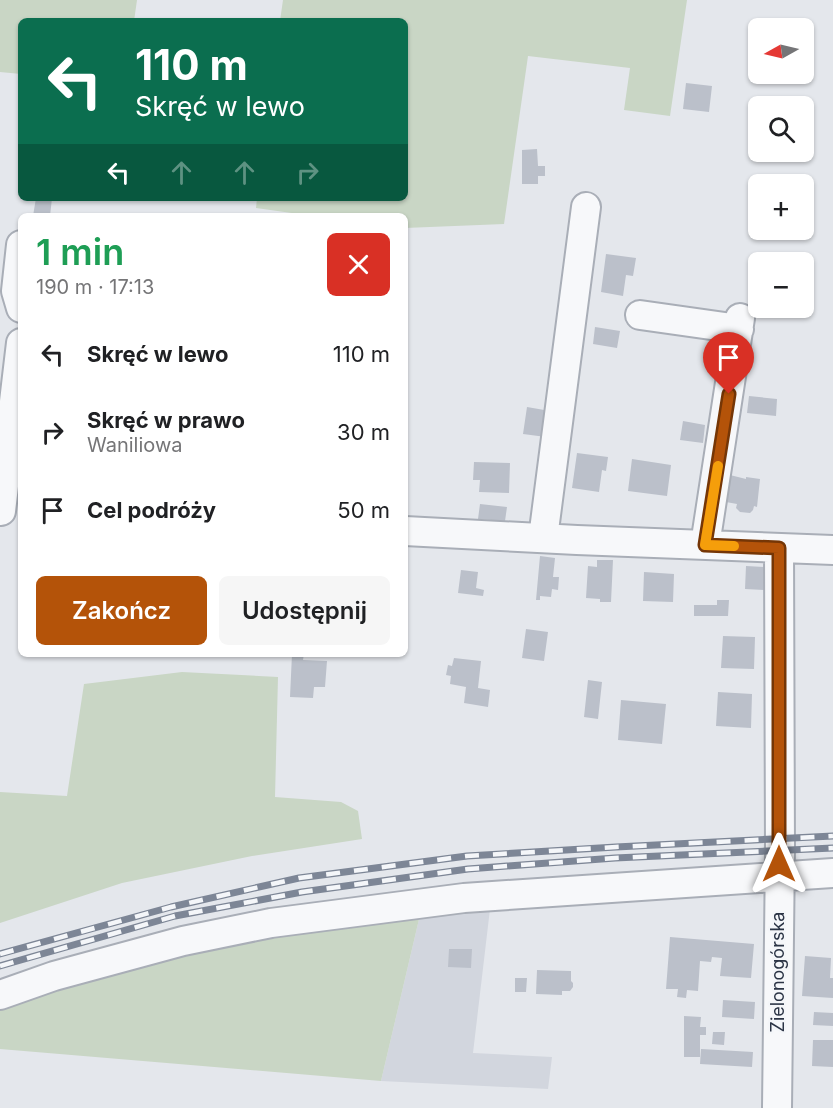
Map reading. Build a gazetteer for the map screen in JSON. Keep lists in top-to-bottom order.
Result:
{
  "streets": {
    "street": ["Zielonogórska"]
  },
  "north": "left",
  "page": {
    "map_buttons": ["+", "−"],
    "turn": ["110 m", "Skręć w lewo"],
    "heading": ["1 min", "190 m · 17:13"],
    "list": [
      {
        "name": "Skręć w lewo",
        "value": "110 m"
      },
      {
        "name": "Skręć w prawo",
        "note": "Waniliowa",
        "value": "30 m"
      },
      {
        "name": "Cel podróży",
        "value": "50 m"
      }
    ],
    "buttons": ["Zakończ", "Udostępnij"]
  }
}
